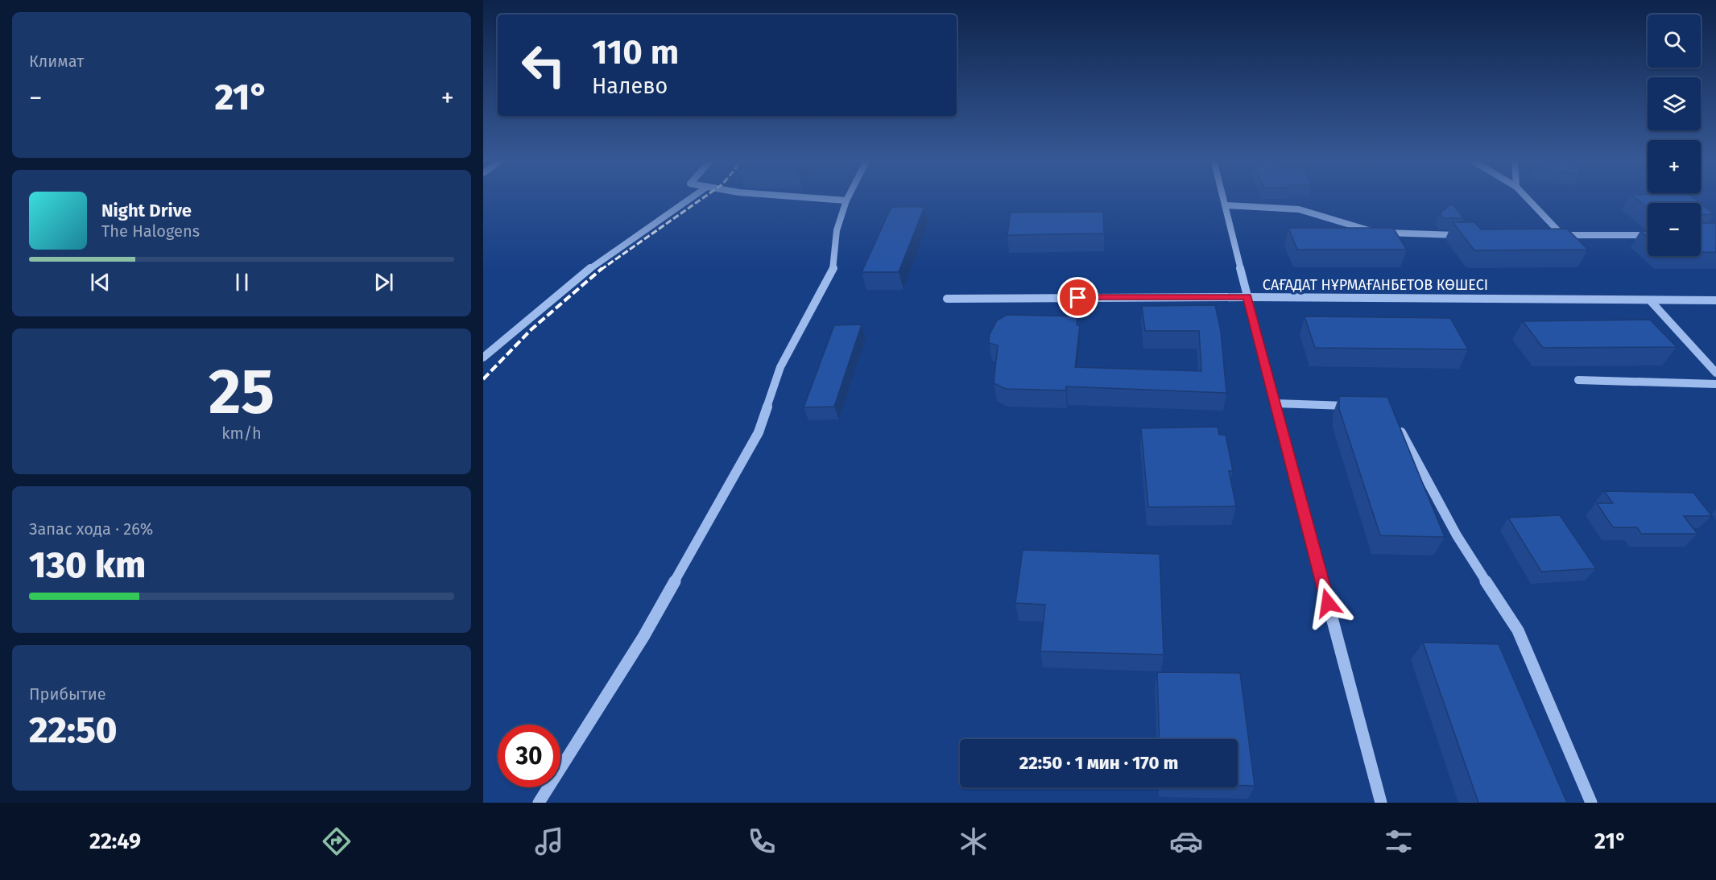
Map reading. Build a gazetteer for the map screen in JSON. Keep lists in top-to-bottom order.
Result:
{
  "streets": {
    "street": ["САҒАДАТ НҰРМАҒАНБЕТОВ КӨШЕСІ"]
  },
  "page": {
    "tile": [
      "Климат",
      ["25", "km/h"],
      ["Запас хода · 26%", "130 km"],
      ["Прибытие", "22:50"]
    ],
    "map_buttons": ["+", "−"],
    "turn": ["110 m", "Налево"],
    "heat": ["−", "21°", "+"],
    "song": ["Night Drive", "The Halogens"],
    "limit": "30",
    "trip": "22:50 · 1 мин · 170 m",
    "tabs": ["22:49", "21°"]
  }
}
